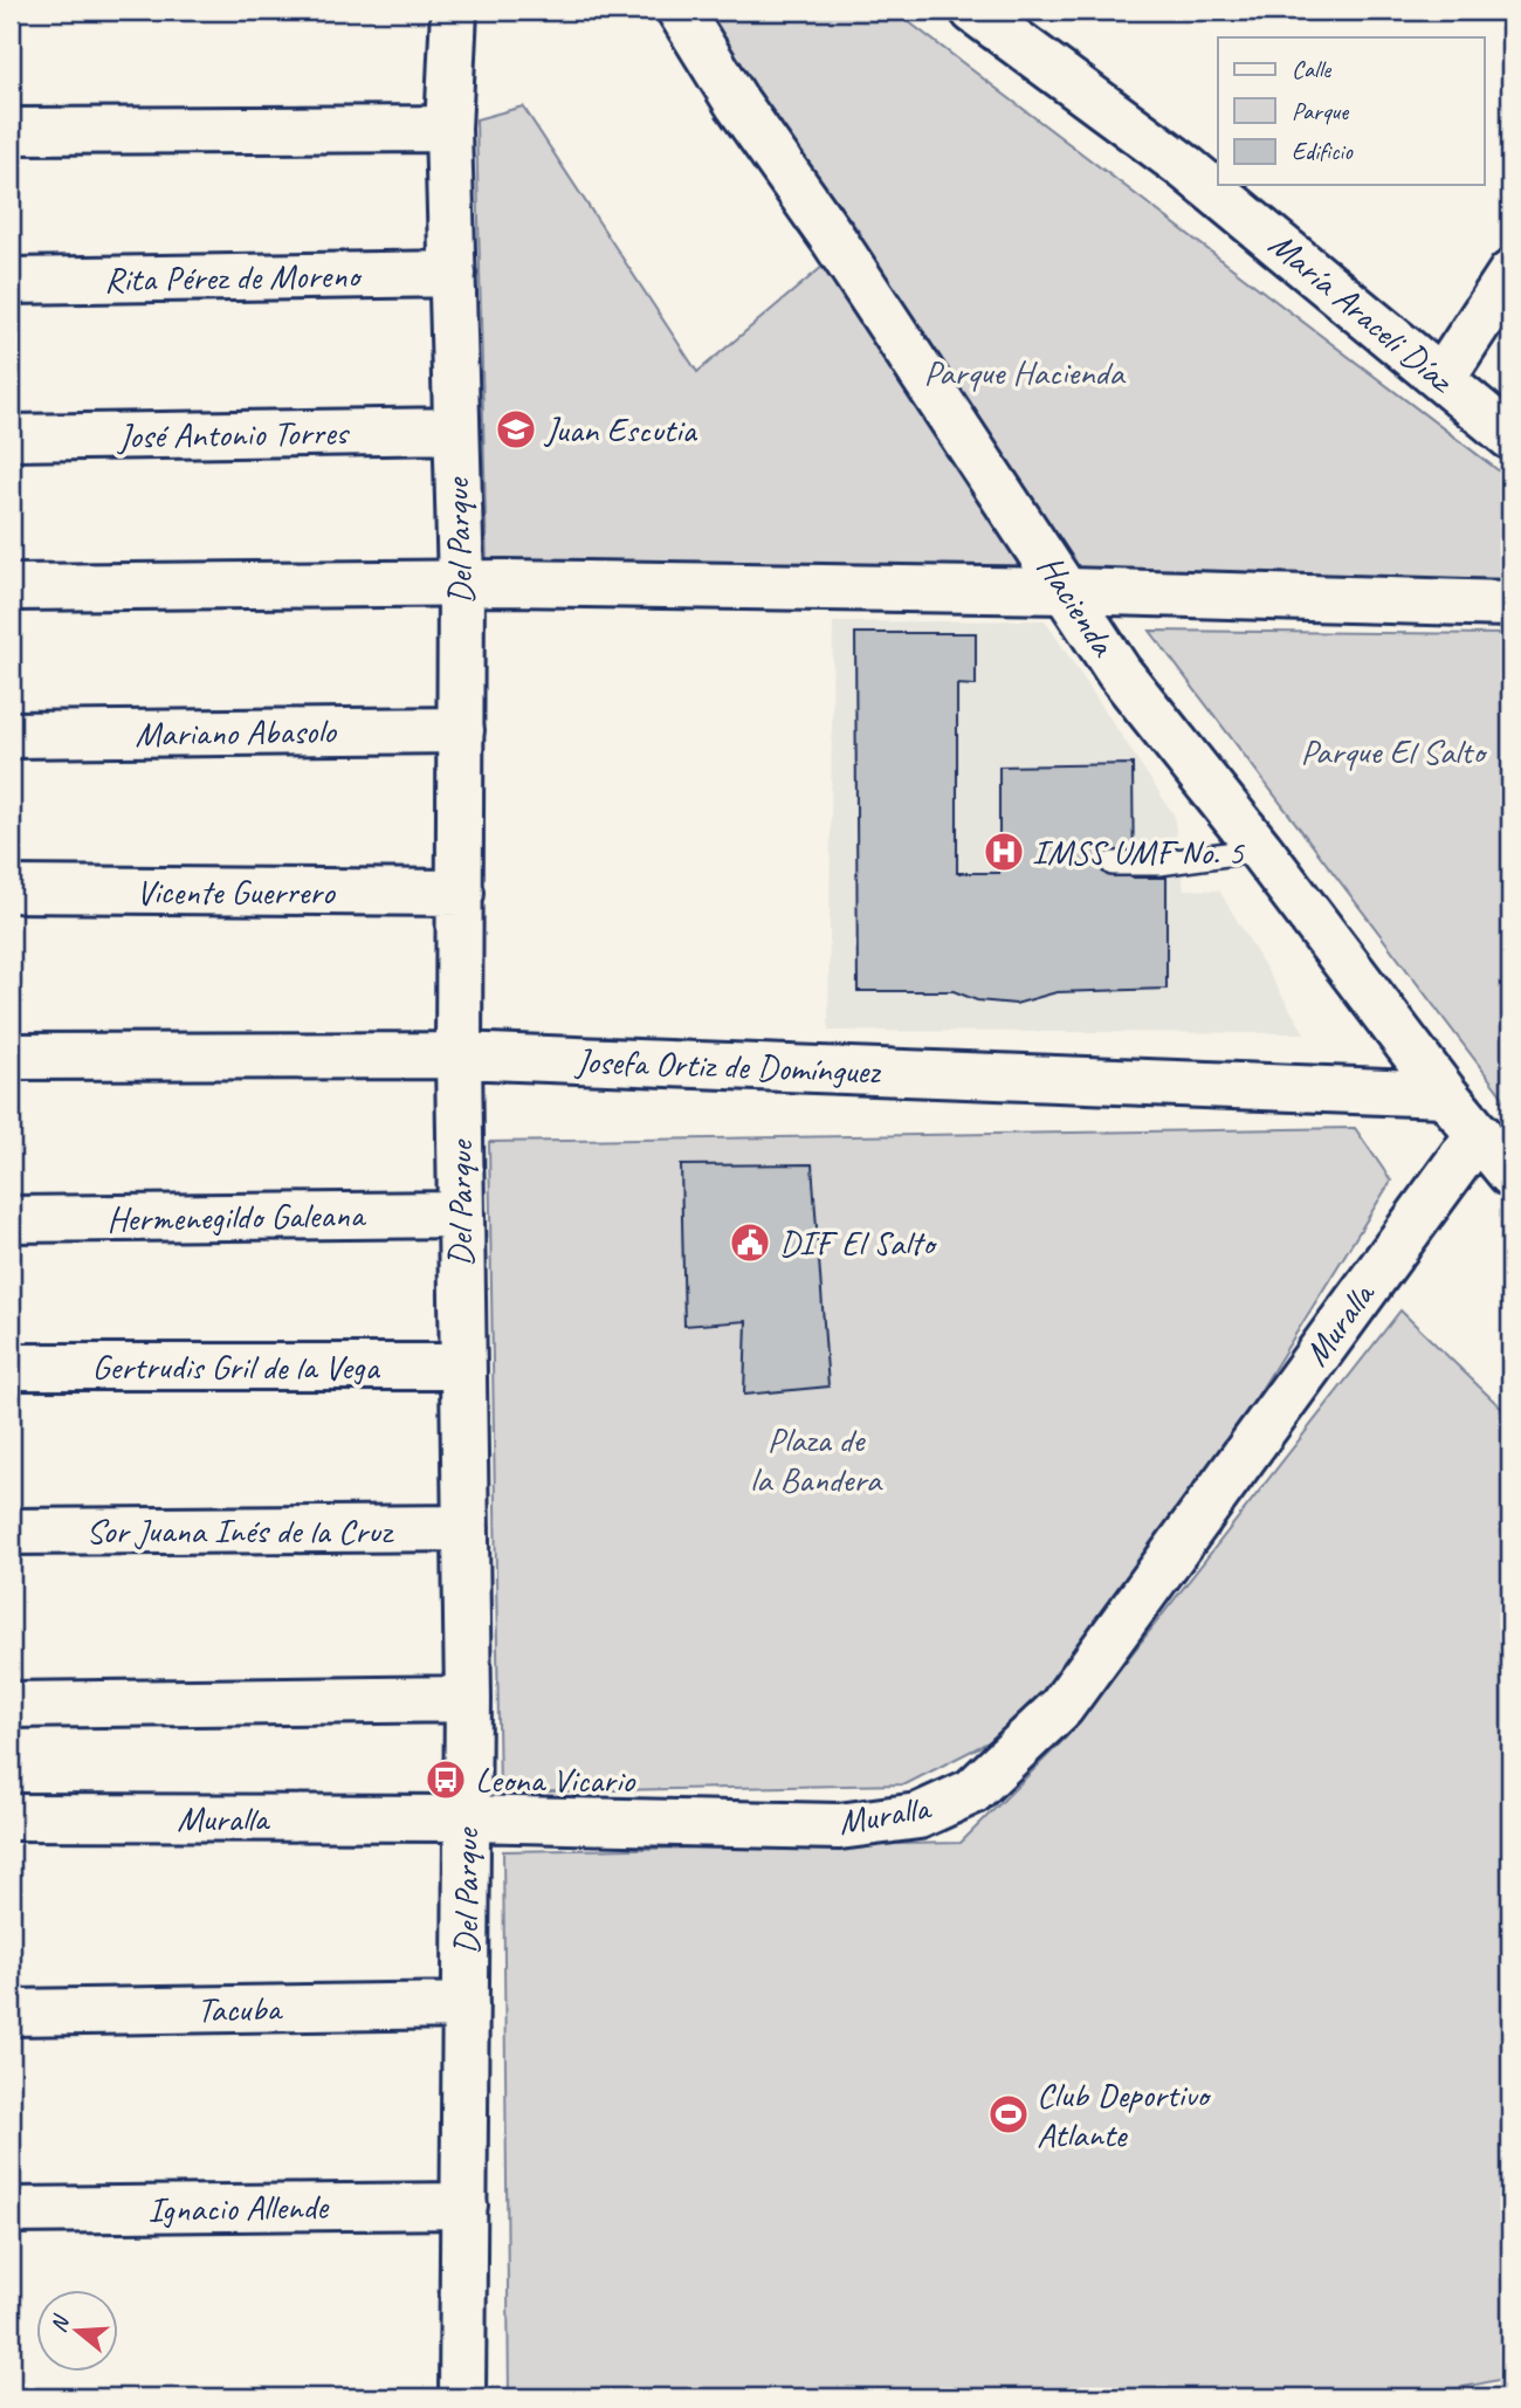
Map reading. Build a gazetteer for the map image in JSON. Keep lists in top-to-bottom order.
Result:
{
  "streets": {
    "street": [
      "Rita Pérez de Moreno",
      "María Araceli Díaz",
      "José Antonio Torres",
      "Del Parque",
      "Hacienda",
      "Mariano Abasolo",
      "Vicente Guerrero",
      "Josefa Ortiz de Domínguez",
      "Hermenegildo Galeana",
      "Muralla",
      "Gertrudis Gril de la Vega",
      "Sor Juana Inés de la Cruz",
      "Tacuba",
      "Ignacio Allende"
    ]
  },
  "crossings": [
    ["Rita Pérez de Moreno", "Del Parque"],
    ["José Antonio Torres", "Del Parque"],
    ["Del Parque", "Mariano Abasolo"],
    ["Del Parque", "Vicente Guerrero"],
    ["Del Parque", "Josefa Ortiz de Domínguez"],
    ["Del Parque", "Hermenegildo Galeana"],
    ["Del Parque", "Muralla"],
    ["Del Parque", "Gertrudis Gril de la Vega"],
    ["Del Parque", "Sor Juana Inés de la Cruz"],
    ["Del Parque", "Tacuba"],
    ["Del Parque", "Ignacio Allende"],
    ["Hacienda", "Josefa Ortiz de Domínguez"],
    ["Hacienda", "Muralla"]
  ],
  "parks": ["Parque Hacienda", "Parque El Salto", "Plaza de la Bandera"],
  "places": {
    "school or university": ["Juan Escutia"],
    "hospital": ["IMSS UMF No. 5"],
    "public building": ["DIF El Salto"],
    "bus stop": ["Leona Vicario"],
    "sports": ["Club Deportivo Atlante"]
  },
  "legend": ["Calle", "Parque", "Edificio"],
  "north": "left"
}
